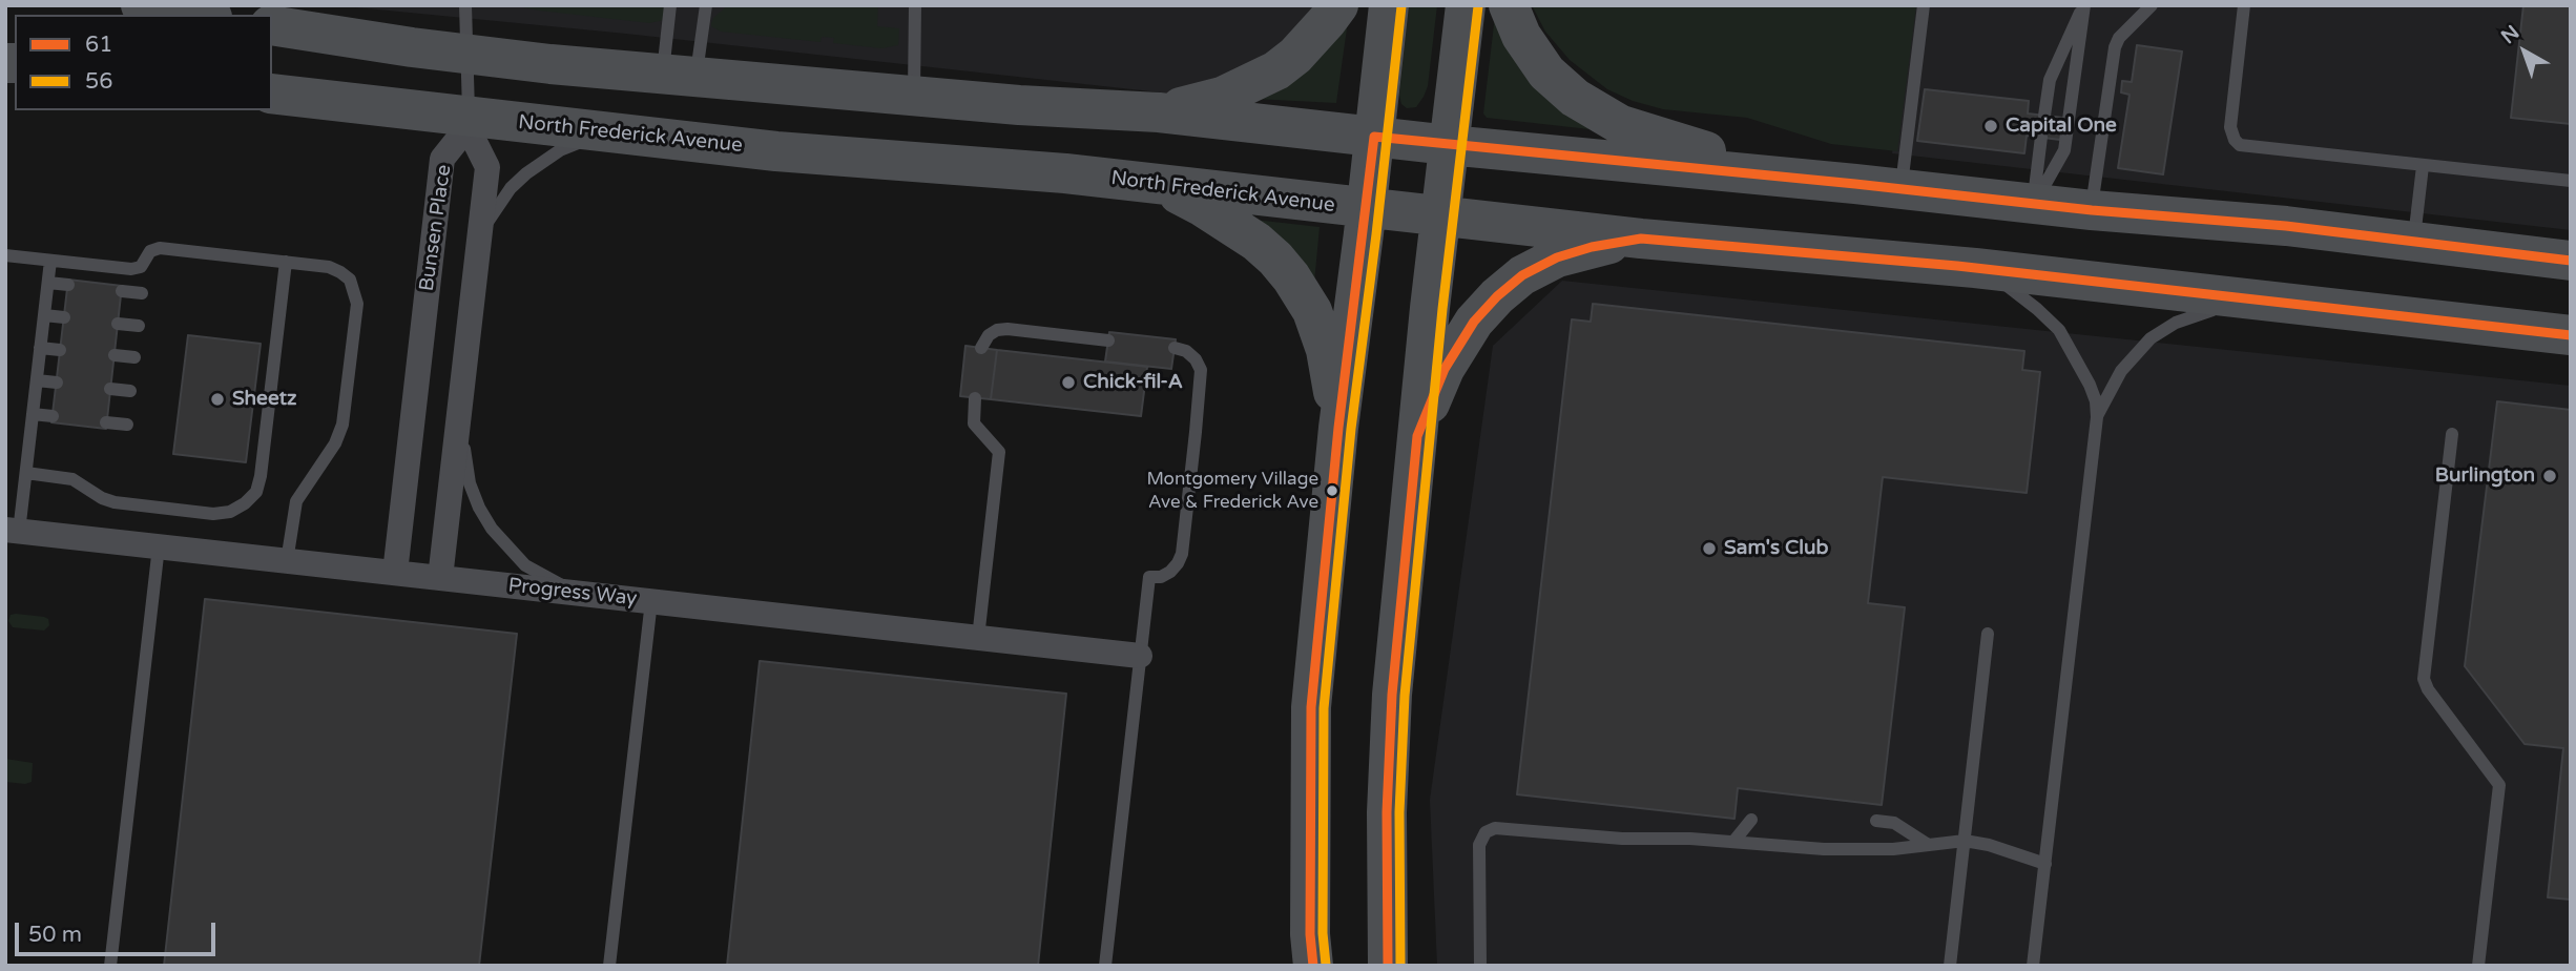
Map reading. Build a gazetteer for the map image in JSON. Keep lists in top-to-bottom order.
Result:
{
  "streets": {
    "main road": ["North Frederick Avenue"],
    "street": ["Bunsen Place", "Progress Way"]
  },
  "crossings": [
    ["North Frederick Avenue", "Bunsen Place"],
    ["Bunsen Place", "Progress Way"]
  ],
  "places": [
    "Capital One",
    "Chick-fil-A",
    "Sheetz",
    "Burlington",
    "Montgomery Village Ave & Frederick Ave",
    "Sam's Club"
  ],
  "lines": ["transit line 56", "transit line 61"],
  "legend": ["61", "56"],
  "scale_bar": "50 m",
  "north": "top left"
}
